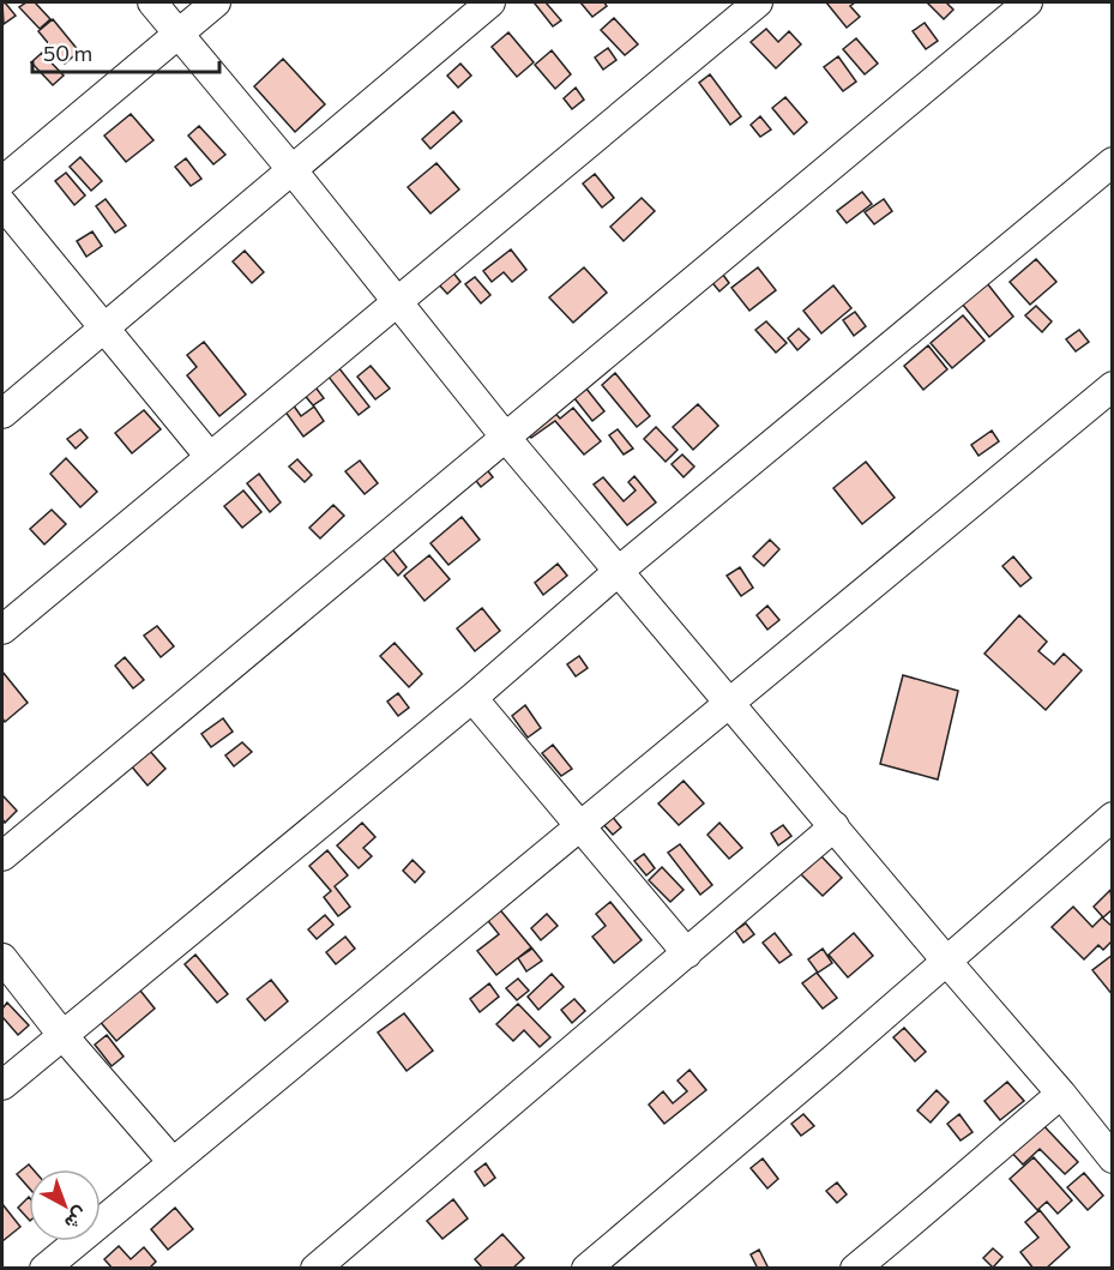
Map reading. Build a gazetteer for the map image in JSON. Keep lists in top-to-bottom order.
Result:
{
  "scale_bar": "50 m",
  "north": "bottom right"
}
